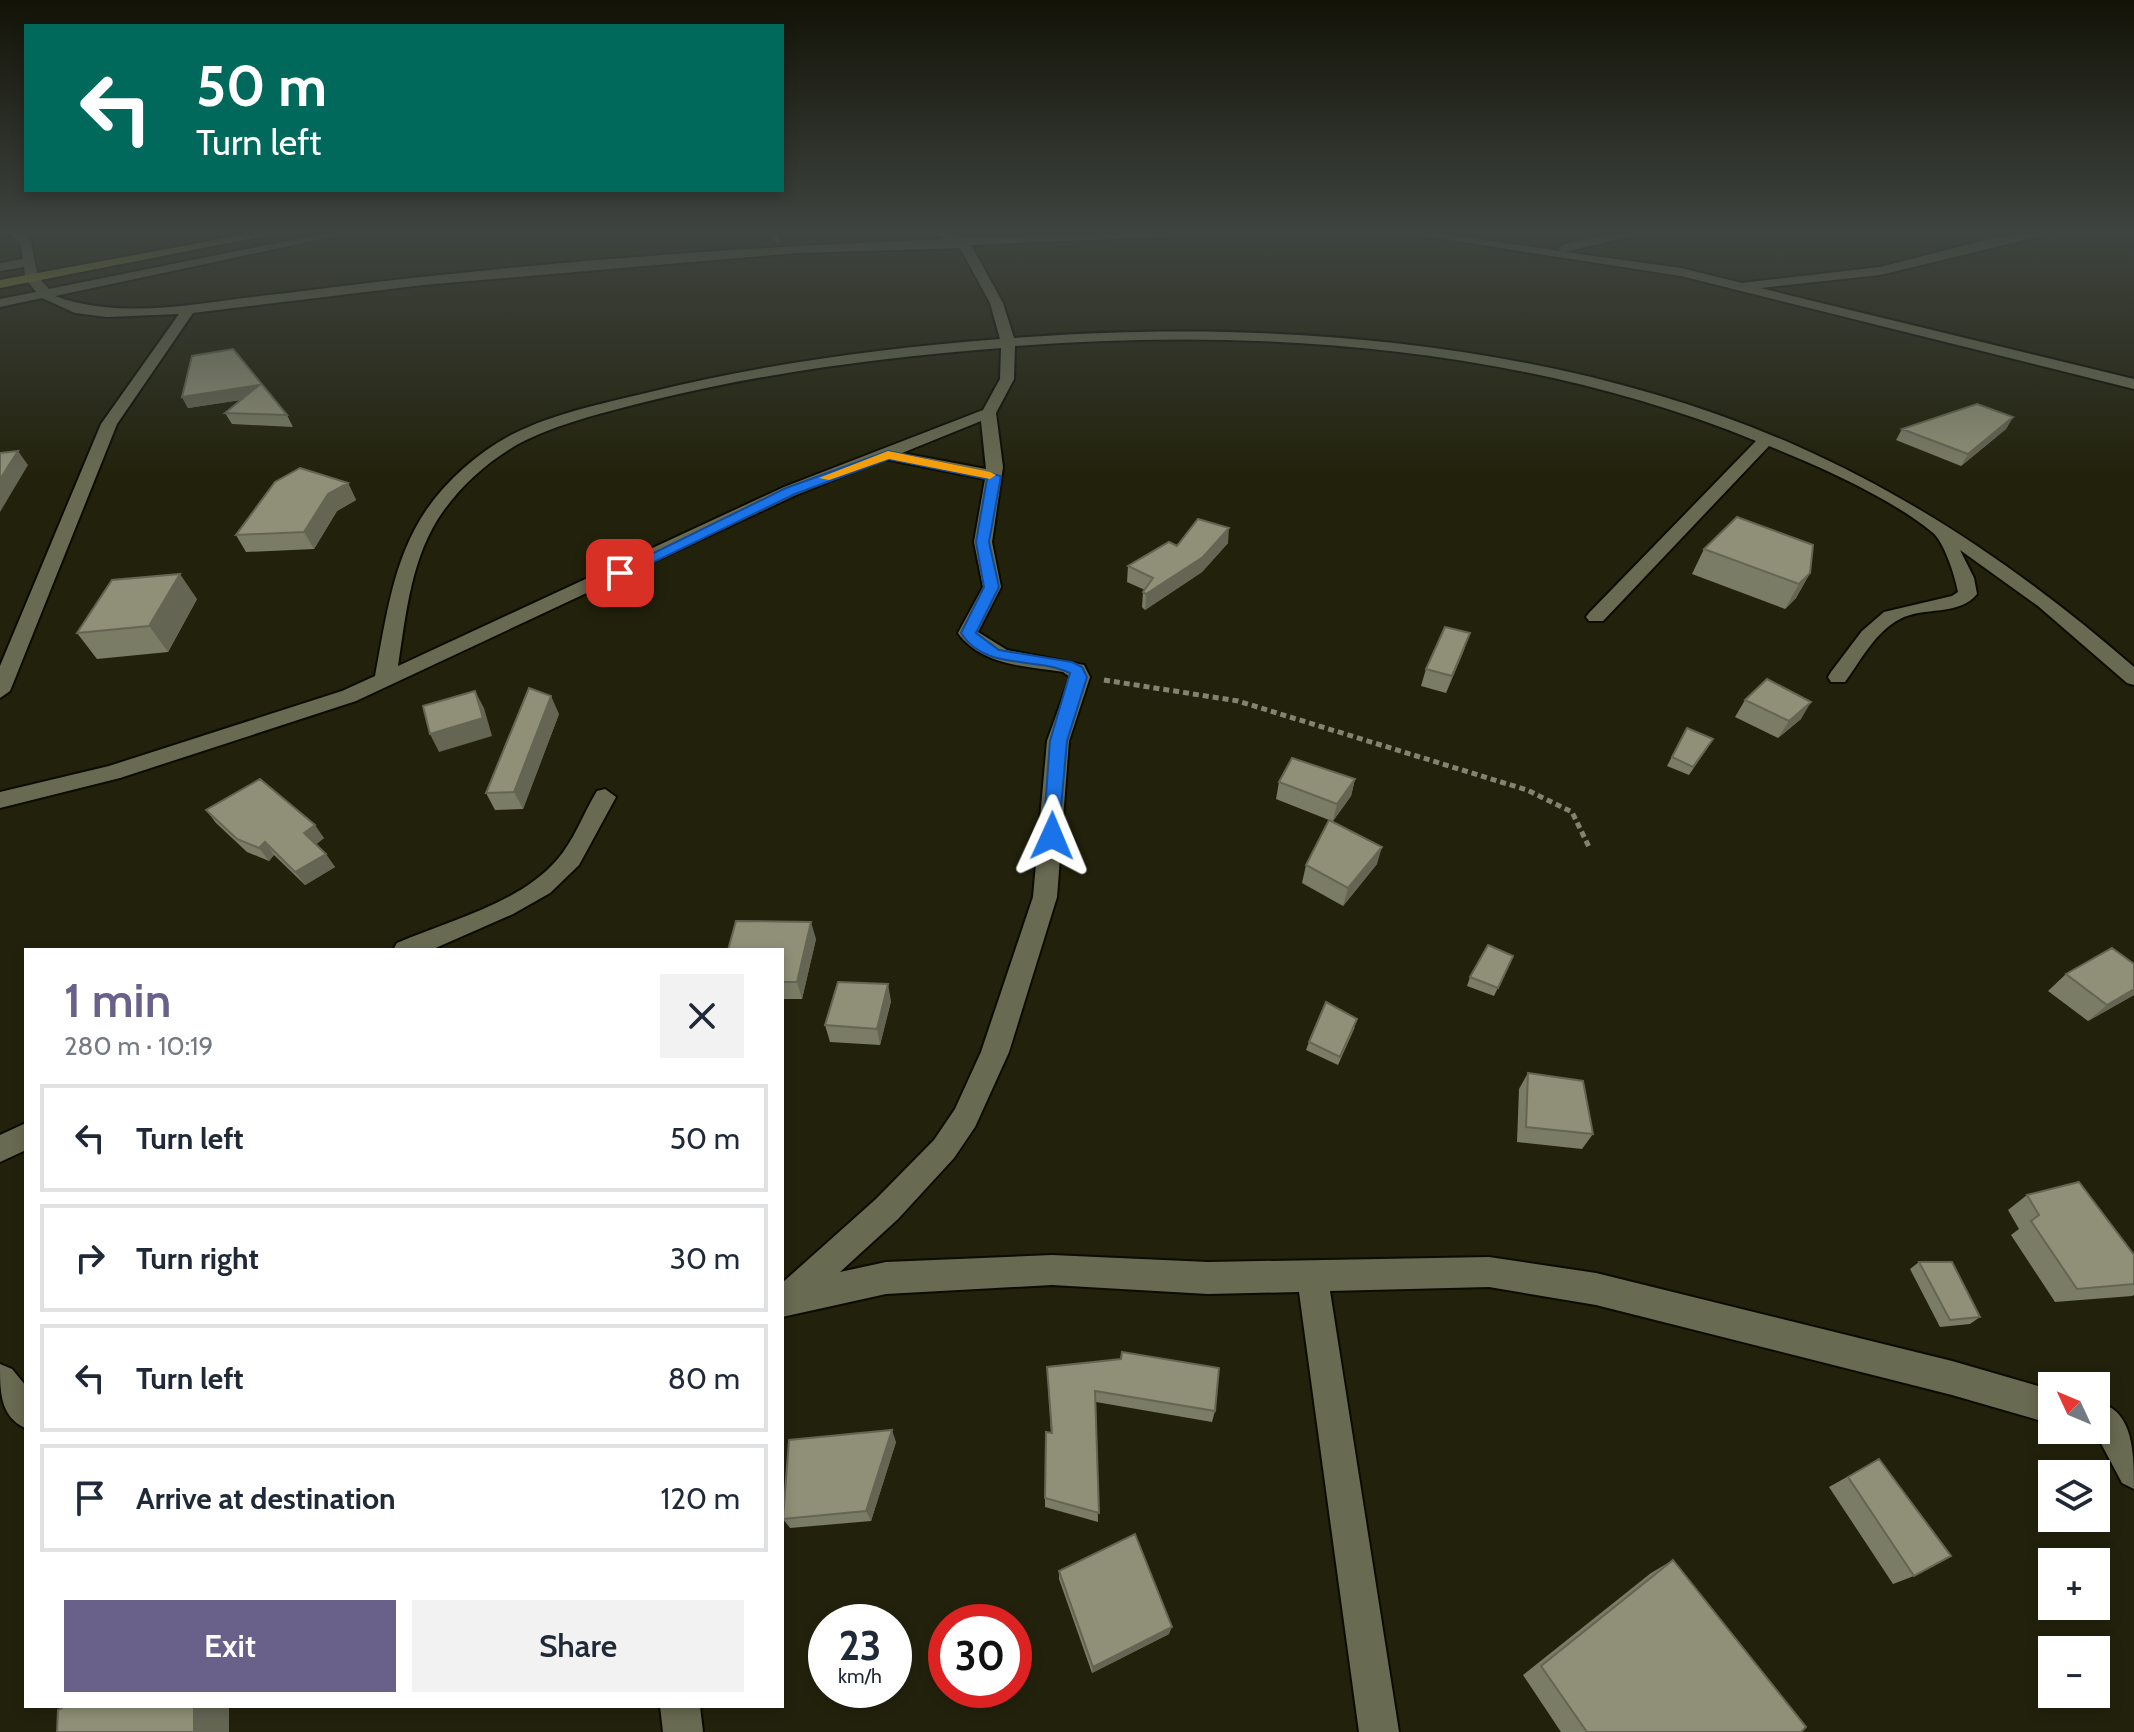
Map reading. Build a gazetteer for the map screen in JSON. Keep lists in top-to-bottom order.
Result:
{
  "north": "top left",
  "page": {
    "turn": ["50 m", "Turn left"],
    "heading": ["1 min", "280 m · 10:19"],
    "list": [
      {
        "name": "Turn left",
        "value": "50 m"
      },
      {
        "name": "Turn right",
        "value": "30 m"
      },
      {
        "name": "Turn left",
        "value": "80 m"
      },
      {
        "name": "Arrive at destination",
        "value": "120 m"
      }
    ],
    "map_buttons": ["+", "−"],
    "buttons": ["Exit", "Share"],
    "speed": "23 km/h",
    "limit": "30"
  }
}
